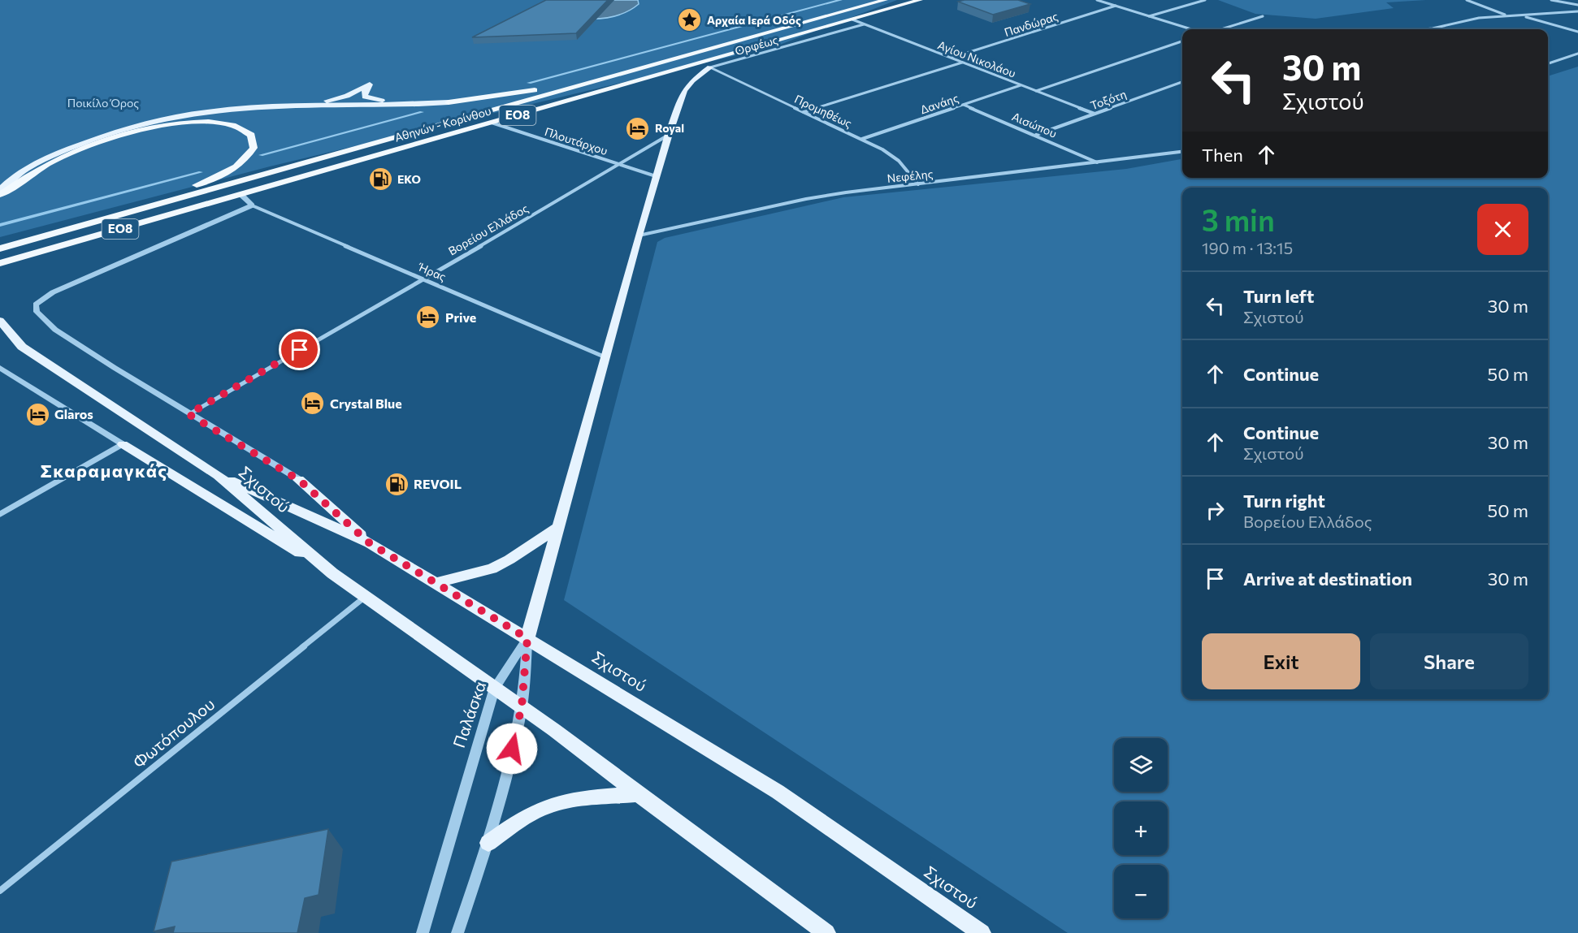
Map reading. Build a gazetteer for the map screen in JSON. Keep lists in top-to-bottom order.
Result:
{
  "streets": {
    "highway": ["ΕΟ8", "Αθηνών - Κορίνθου"],
    "main road": ["Σχιστού"],
    "street": [
      "Πανδώρας",
      "Ορφέως",
      "Αγίου Νικολάου",
      "Τοξότη",
      "Δανάης",
      "Προμηθέως",
      "Αισώπου",
      "Πλουτάρχου",
      "Νεφέλης",
      "Βορείου Ελλάδος",
      "Ήρας",
      "Παλάσκα",
      "Φωτόπουλου"
    ]
  },
  "crossings": [
    ["Πανδώρας", "Αγίου Νικολάου"],
    ["Ορφέως", "Αγίου Νικολάου"],
    ["Ορφέως", "Προμηθέως"],
    ["Αγίου Νικολάου", "Τοξότη"],
    ["Αγίου Νικολάου", "Δανάης"],
    ["Αγίου Νικολάου", "Αθηνών - Κορίνθου"],
    ["Τοξότη", "Αισώπου"],
    ["Δανάης", "Προμηθέως"],
    ["Δανάης", "Αισώπου"],
    ["Προμηθέως", "Νεφέλης"],
    ["Αθηνών - Κορίνθου", "Πλουτάρχου"],
    ["Αθηνών - Κορίνθου", "Ήρας"],
    ["Αισώπου", "Νεφέλης"],
    ["Πλουτάρχου", "Βορείου Ελλάδος"],
    ["Βορείου Ελλάδος", "Ήρας"],
    ["Βορείου Ελλάδος", "Σχιστού"],
    ["Ήρας", "Σχιστού"],
    ["Σχιστού", "Παλάσκα"],
    ["Σχιστού", "Φωτόπουλου"]
  ],
  "districts": ["Σκαραμαγκάς"],
  "parks": ["Ποικίλο Όρος"],
  "places": {
    "place": ["Αρχαία Ιερά Οδός"],
    "hotel": [
      "Royal",
      "Prive",
      "Crystal Blue",
      "Glaros"
    ],
    "fuel station": ["EKO", "REVOIL"]
  },
  "page": {
    "turn": ["30 m", "Σχιστού"],
    "then": "Then",
    "heading": ["3 min", "190 m · 13:15"],
    "list": [
      {
        "name": "Turn left",
        "note": "Σχιστού",
        "value": "30 m"
      },
      {
        "name": "Continue",
        "value": "50 m"
      },
      {
        "name": "Continue",
        "note": "Σχιστού",
        "value": "30 m"
      },
      {
        "name": "Turn right",
        "note": "Βορείου Ελλάδος",
        "value": "50 m"
      },
      {
        "name": "Arrive at destination",
        "value": "30 m"
      }
    ],
    "buttons": ["Exit", "Share"],
    "map_buttons": ["+", "−"]
  }
}
